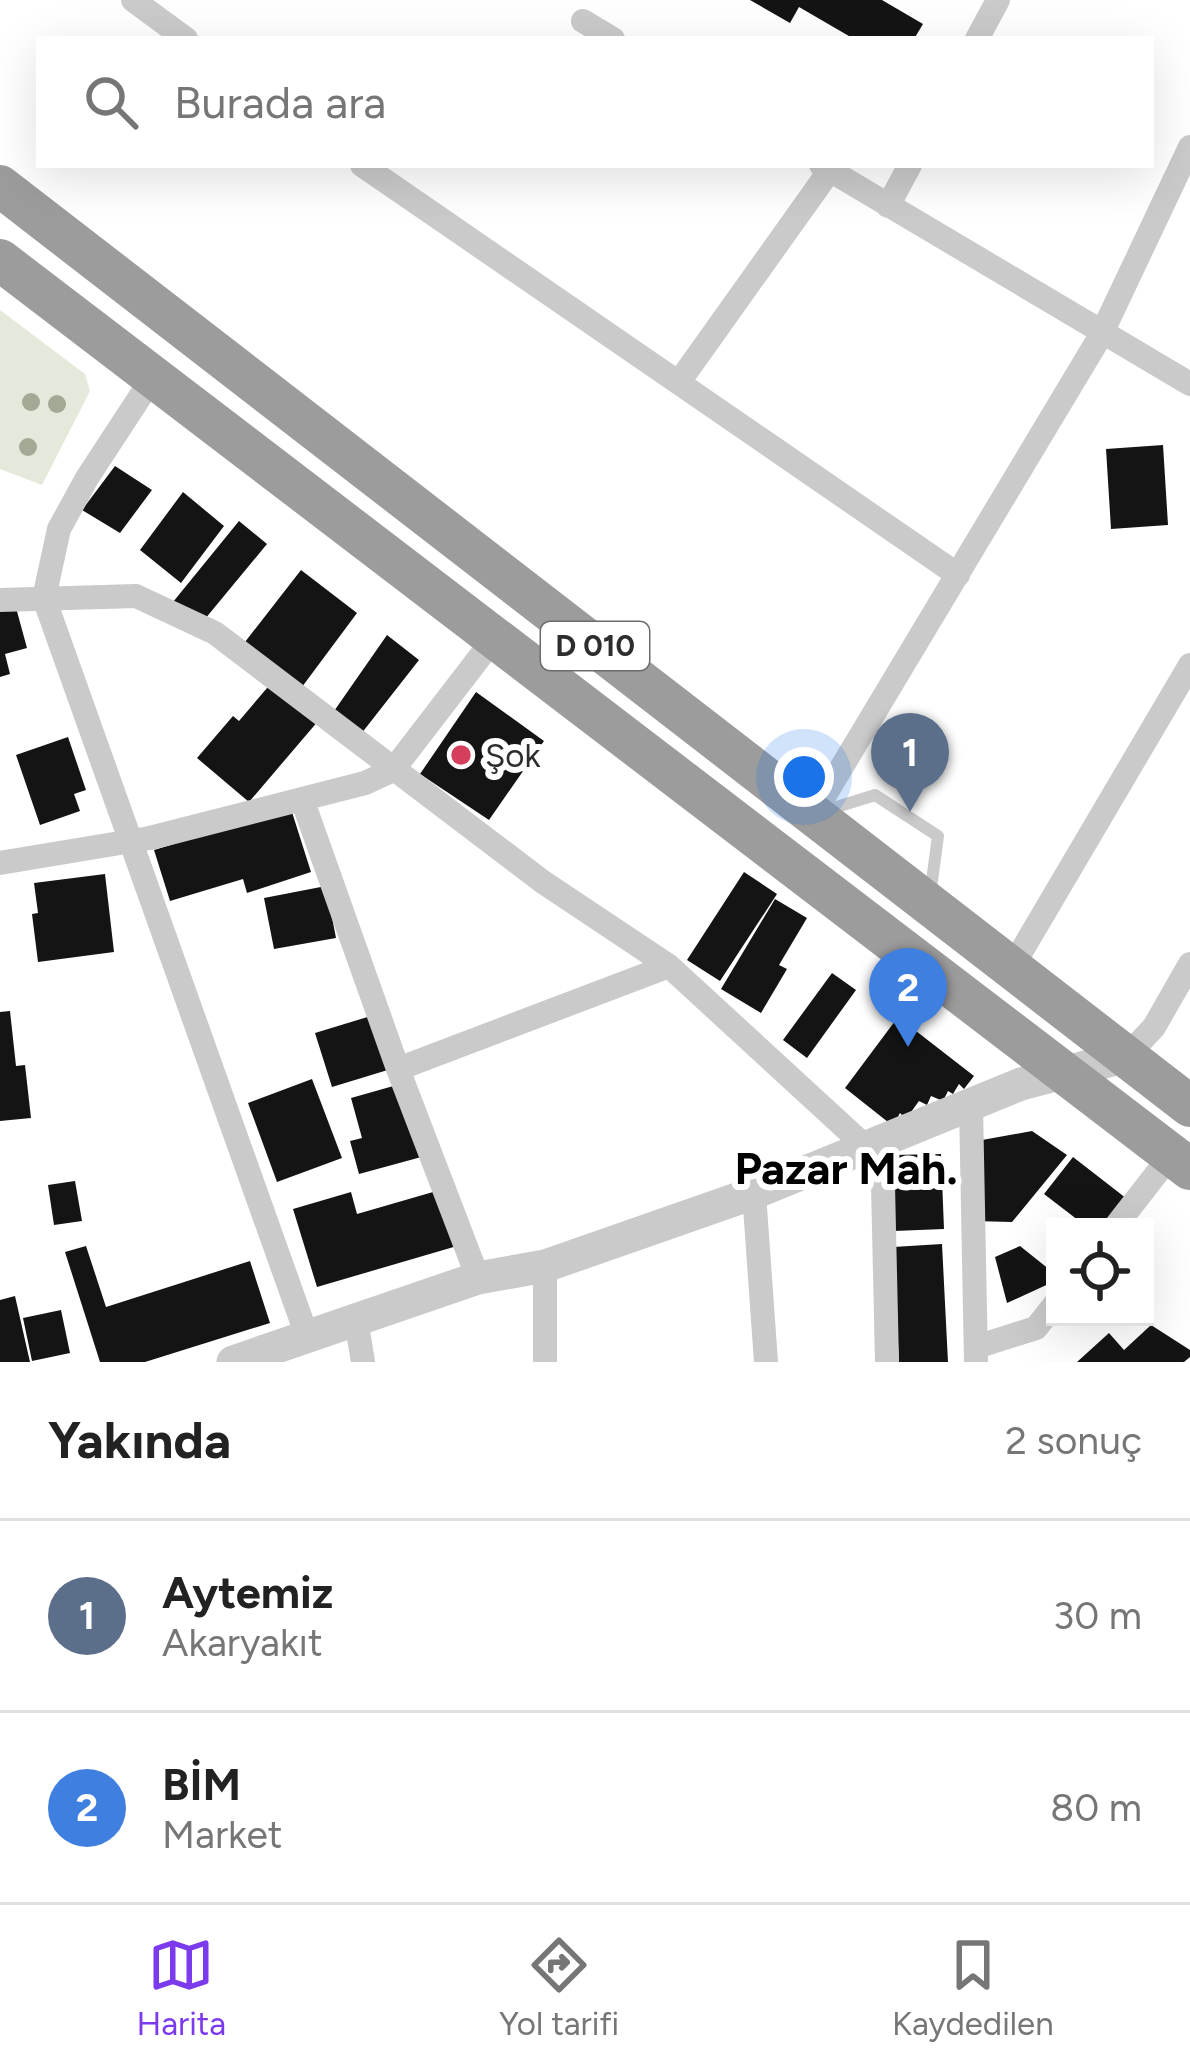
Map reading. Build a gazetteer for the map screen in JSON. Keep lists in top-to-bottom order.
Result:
{
  "streets": {
    "highway": ["D 010"]
  },
  "districts": ["Pazar Mah."],
  "places": ["Şok"],
  "page": {
    "search": "Burada ara",
    "pins": ["1", "2"],
    "heading": ["Yakında", "2 sonuç"],
    "list": [
      {
        "mark": "1",
        "name": "Aytemiz",
        "note": "Akaryakıt",
        "value": "30 m"
      },
      {
        "mark": "2",
        "name": "BİM",
        "note": "Market",
        "value": "80 m"
      }
    ],
    "nav": ["Harita", "Yol tarifi", "Kaydedilen"]
  }
}
